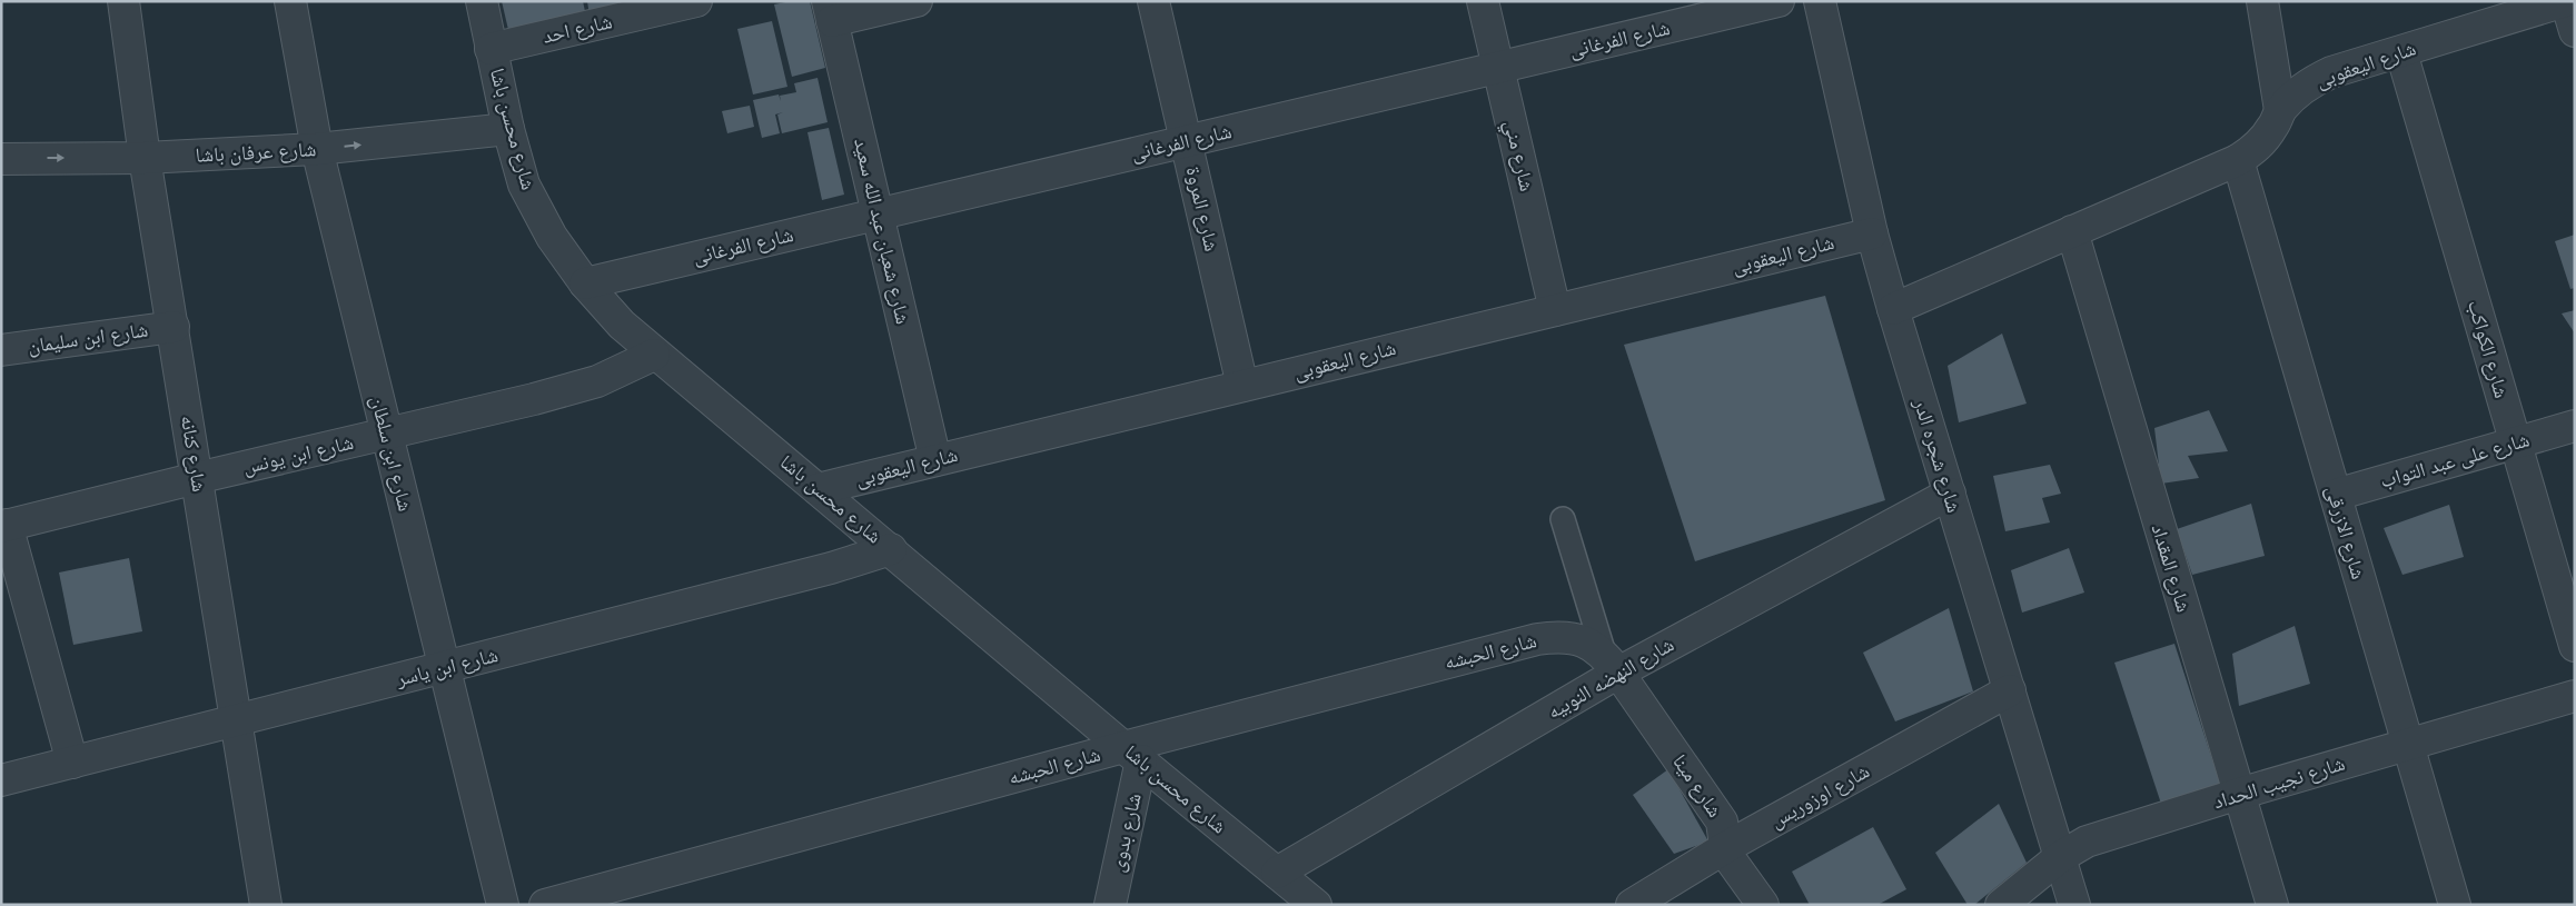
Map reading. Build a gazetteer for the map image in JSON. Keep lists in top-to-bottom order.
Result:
{
  "streets": {
    "street": [
      "شارع احد",
      "شارع الفرغانى",
      "شارع اليعقوبى",
      "شارع محسن باشا",
      "شارع عرفان باشا",
      "شارع مني",
      "شارع المروة",
      "شارع شعبان عبد الله سعيد",
      "شارع ابن سليمان",
      "شارع الكواكب",
      "شارع كنانه",
      "شارع ابن سلطان",
      "شارع ابن يونس",
      "شارع شجره الدر",
      "شارع على عبد التواب",
      "شارع الازرقى",
      "شارع المقداد",
      "شارع الحبشه",
      "شارع ابن ياسر",
      "شارع النهضه النوبيه",
      "شارع نجيب الحداد",
      "شارع مينا",
      "شارع اوزوريس",
      "شارع بدوى"
    ]
  },
  "crossings": [
    ["شارع احد", "شارع محسن باشا"],
    ["شارع الفرغانى", "شارع محسن باشا"],
    ["شارع الفرغانى", "شارع مني"],
    ["شارع الفرغانى", "شارع المروة"],
    ["شارع الفرغانى", "شارع شعبان عبد الله سعيد"],
    ["شارع اليعقوبى", "شارع محسن باشا"],
    ["شارع اليعقوبى", "شارع مني"],
    ["شارع اليعقوبى", "شارع المروة"],
    ["شارع اليعقوبى", "شارع شعبان عبد الله سعيد"],
    ["شارع اليعقوبى", "شارع الكواكب"],
    ["شارع اليعقوبى", "شارع شجره الدر"],
    ["شارع اليعقوبى", "شارع الازرقى"],
    ["شارع اليعقوبى", "شارع المقداد"],
    ["شارع محسن باشا", "شارع عرفان باشا"],
    ["شارع محسن باشا", "شارع ابن يونس"],
    ["شارع محسن باشا", "شارع الحبشه"],
    ["شارع محسن باشا", "شارع ابن ياسر"],
    ["شارع محسن باشا", "شارع النهضه النوبيه"],
    ["شارع محسن باشا", "شارع بدوى"],
    ["شارع عرفان باشا", "شارع كنانه"],
    ["شارع عرفان باشا", "شارع ابن سلطان"],
    ["شارع ابن سليمان", "شارع كنانه"],
    ["شارع الكواكب", "شارع على عبد التواب"],
    ["شارع كنانه", "شارع ابن يونس"],
    ["شارع كنانه", "شارع ابن ياسر"],
    ["شارع ابن سلطان", "شارع ابن يونس"],
    ["شارع ابن سلطان", "شارع ابن ياسر"],
    ["شارع شجره الدر", "شارع النهضه النوبيه"],
    ["شارع شجره الدر", "شارع نجيب الحداد"],
    ["شارع شجره الدر", "شارع اوزوريس"],
    ["شارع على عبد التواب", "شارع الازرقى"],
    ["شارع الازرقى", "شارع نجيب الحداد"],
    ["شارع المقداد", "شارع نجيب الحداد"],
    ["شارع الحبشه", "شارع النهضه النوبيه"],
    ["شارع الحبشه", "شارع مينا"],
    ["شارع الحبشه", "شارع بدوى"],
    ["شارع النهضه النوبيه", "شارع مينا"],
    ["شارع مينا", "شارع اوزوريس"]
  ],
  "one_way": ["شارع عرفان باشا"]
}
